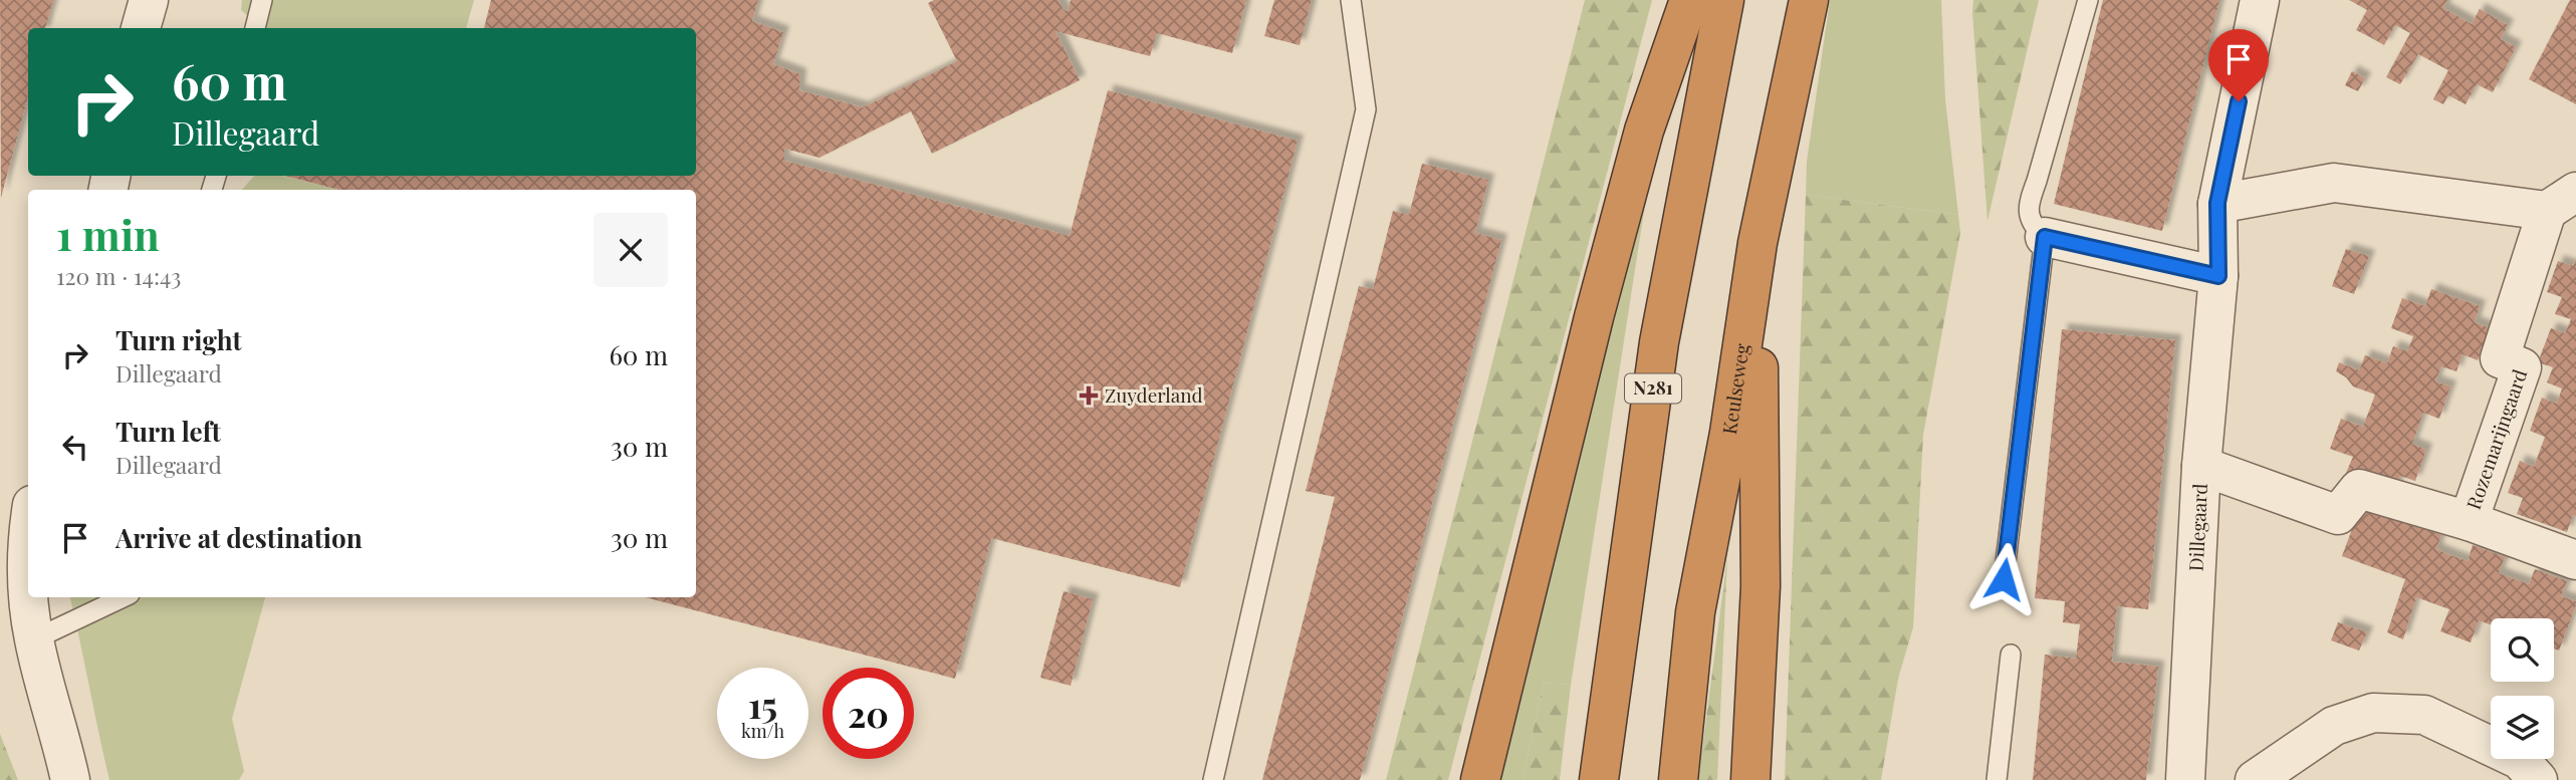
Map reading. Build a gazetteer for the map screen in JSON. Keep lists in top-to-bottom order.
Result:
{
  "streets": {
    "highway": ["N281", "Keulseweg"],
    "street": ["Rozemarijngaard", "Dillegaard"]
  },
  "crossings": [
    ["Rozemarijngaard", "Dillegaard"]
  ],
  "places": {
    "health": ["Zuyderland"]
  },
  "page": {
    "turn": ["60 m", "Dillegaard"],
    "heading": ["1 min", "120 m · 14:43"],
    "list": [
      {
        "name": "Turn right",
        "note": "Dillegaard",
        "value": "60 m"
      },
      {
        "name": "Turn left",
        "note": "Dillegaard",
        "value": "30 m"
      },
      {
        "name": "Arrive at destination",
        "value": "30 m"
      }
    ],
    "speed": "15 km/h",
    "limit": "20"
  }
}
